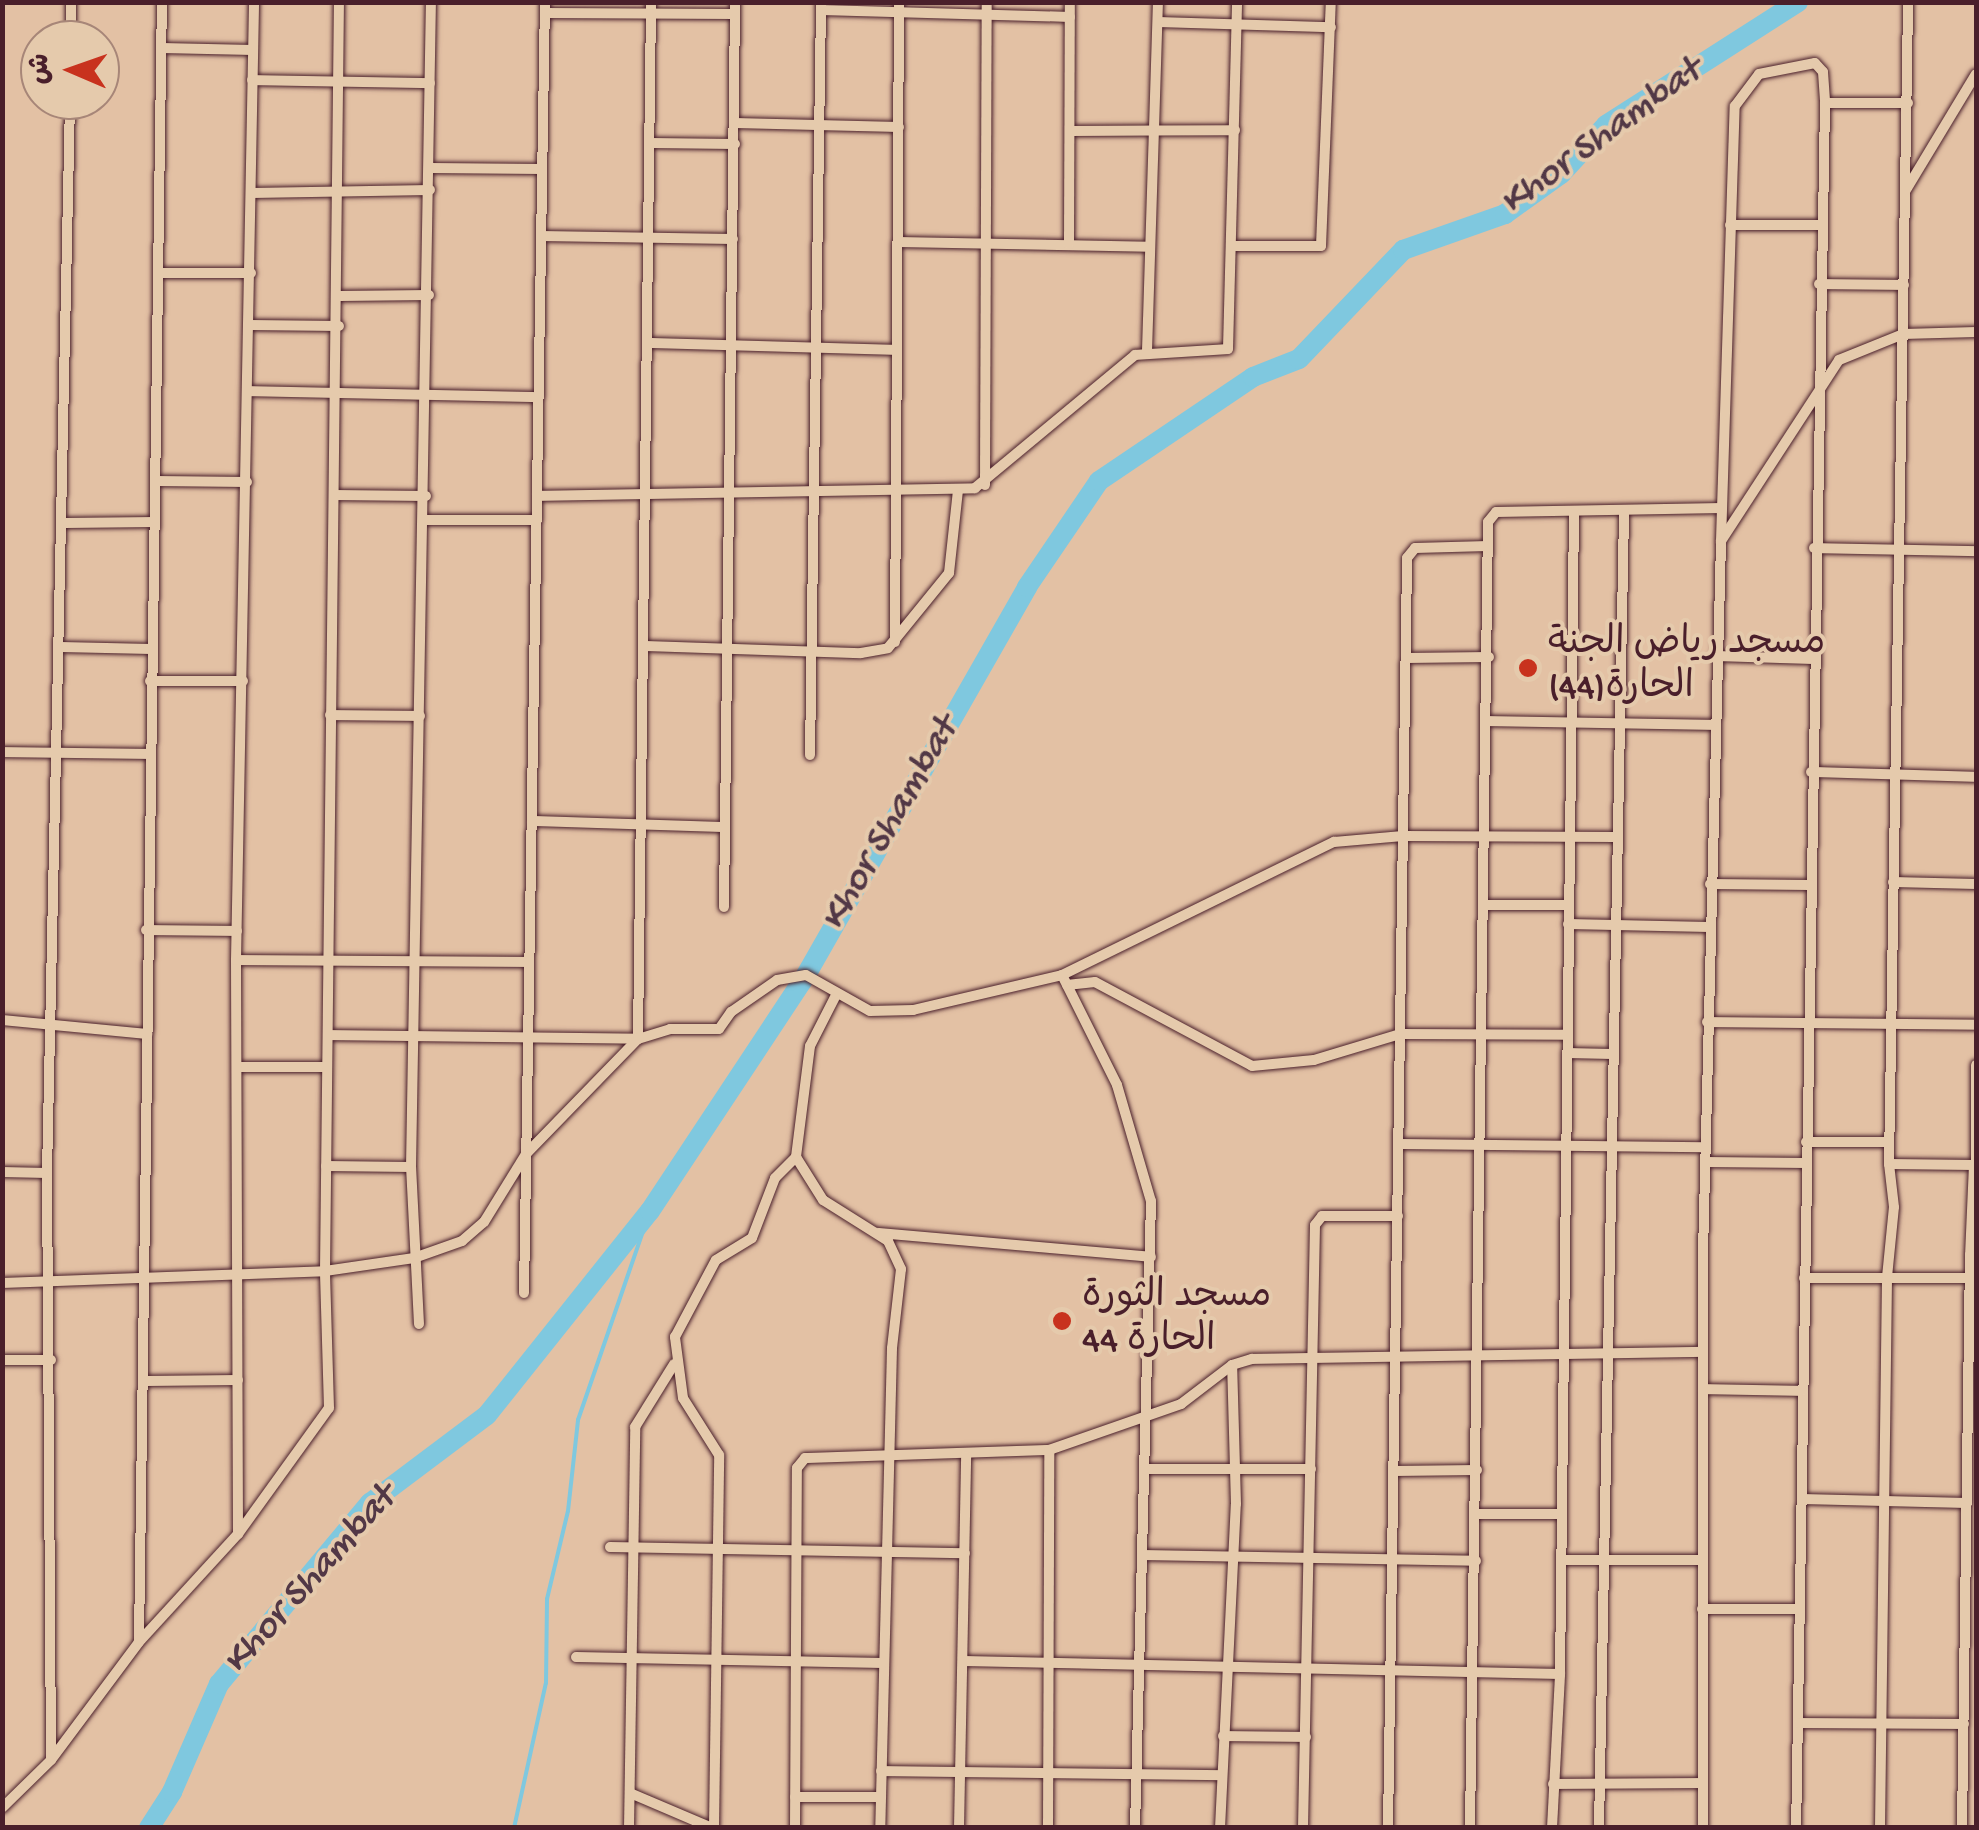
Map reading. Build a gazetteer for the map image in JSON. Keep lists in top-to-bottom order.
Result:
{
  "water": ["Khor Shambat"],
  "places": ["مسجد رياض الجنة الحارة(44)", "مسجد الثورة الحارة 44"],
  "north": "left"
}
